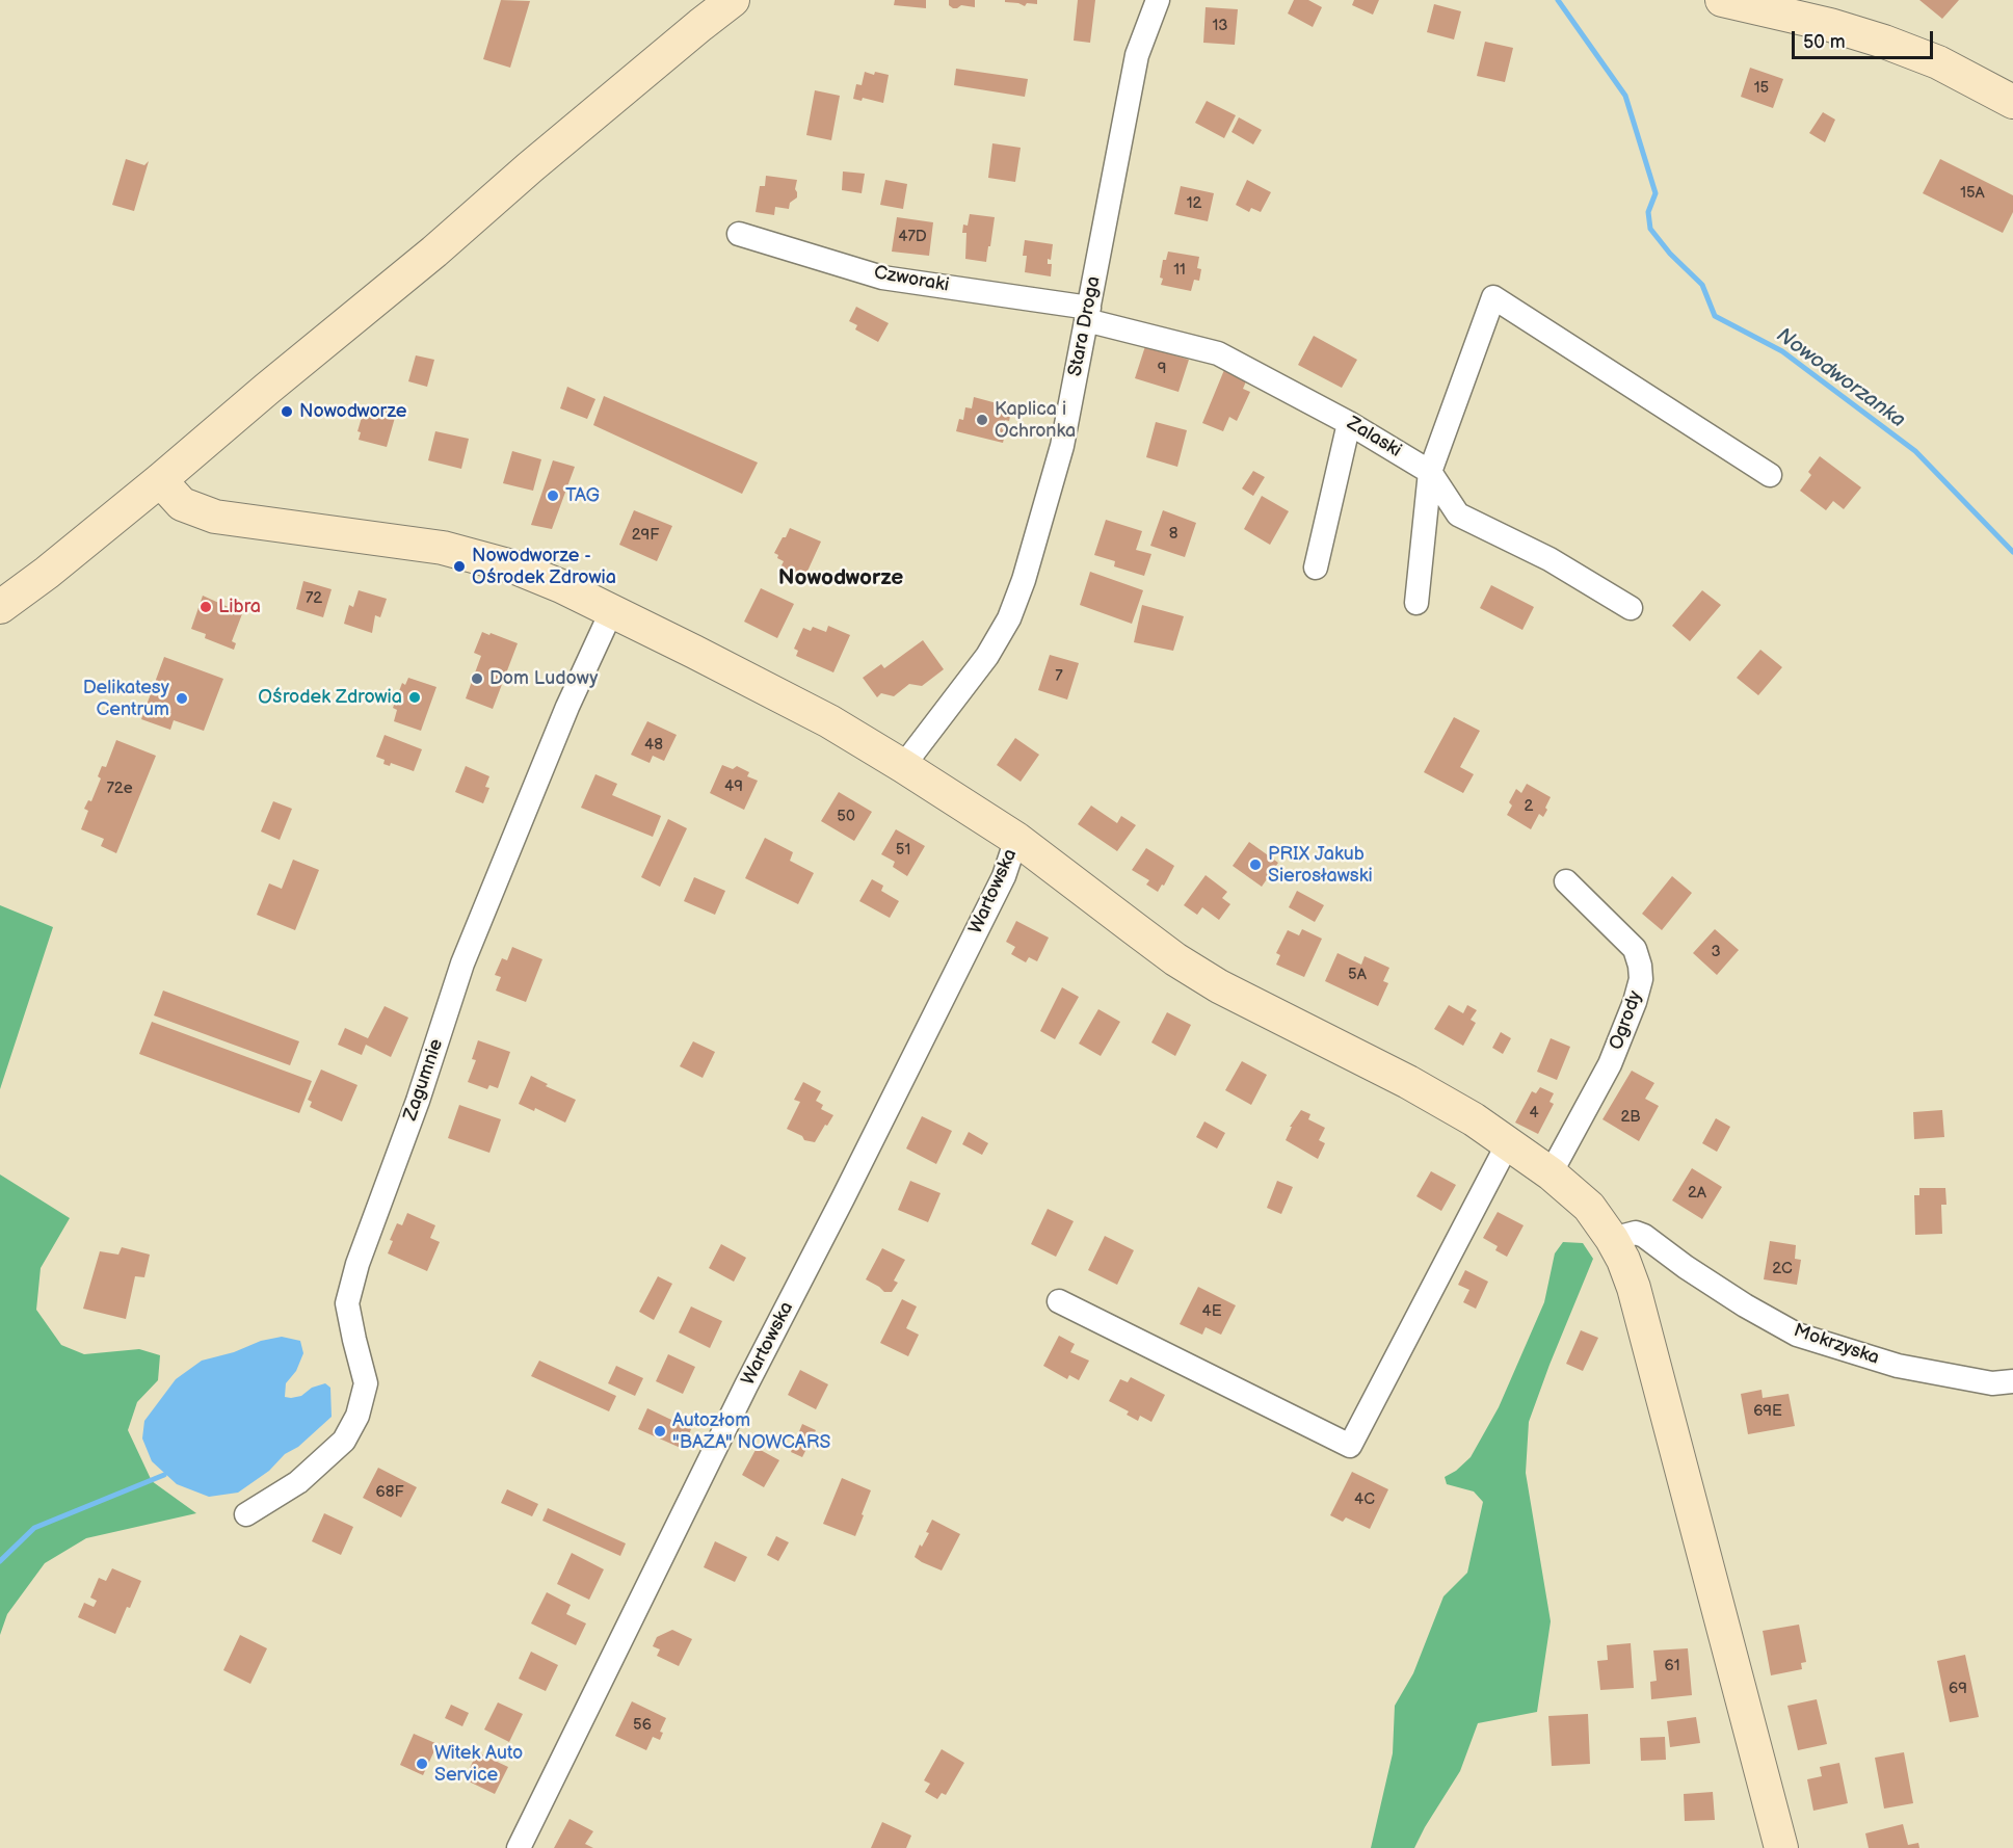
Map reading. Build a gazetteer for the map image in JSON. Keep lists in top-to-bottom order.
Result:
{
  "streets": {
    "street": [
      "Czworaki",
      "Stara Droga",
      "Zalaski",
      "Wartowska",
      "Ogrody",
      "Zagumnie",
      "Mokrzyska"
    ]
  },
  "crossings": [
    ["Czworaki", "Stara Droga"],
    ["Czworaki", "Zalaski"],
    ["Stara Droga", "Zalaski"]
  ],
  "districts": ["Nowodworze"],
  "water": ["Nowodworzanka"],
  "places": [
    "Nowodworze",
    "Kaplica i Ochronka",
    "TAG",
    "Nowodworze - Ośrodek Zdrowia",
    "Libra",
    "Dom Ludowy",
    "Ośrodek Zdrowia",
    "Delikatesy Centrum",
    "PRIX Jakub Sierosławski",
    "Autozłom \"BAZA\" NOWCARS",
    "Witek Auto Service"
  ],
  "house_numbers": [
    "13",
    "15",
    "15A",
    "12",
    "47D",
    "11",
    "9",
    "8",
    "29F",
    "72",
    "7",
    "48",
    "49",
    "72e",
    "2",
    "50",
    "51",
    "3",
    "5A",
    "4",
    "2B",
    "2A",
    "2C",
    "4E",
    "69E",
    "68F",
    "4C",
    "61",
    "69",
    "56"
  ],
  "scale_bar": "50 m"
}
